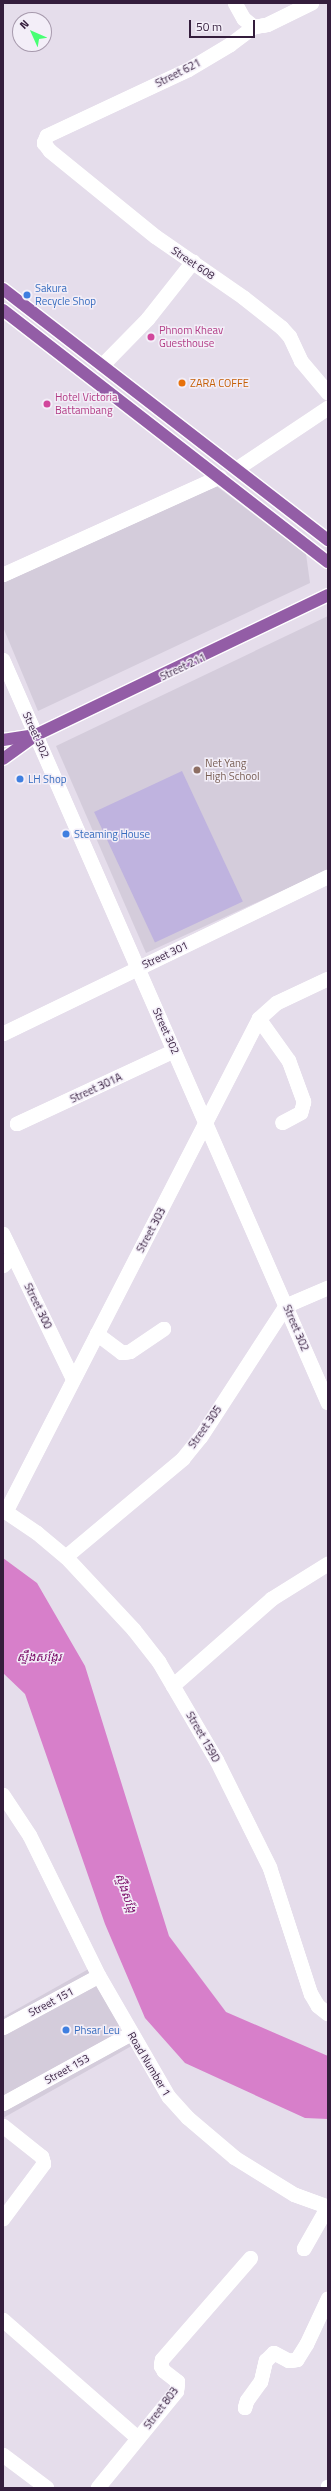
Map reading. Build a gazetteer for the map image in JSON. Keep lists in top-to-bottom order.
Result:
{
  "streets": {
    "main road": ["Street 211"],
    "street": [
      "Street 621",
      "Street 608",
      "Street 302",
      "Street 301",
      "Street 301A",
      "Street 303",
      "Street 300",
      "Street 305",
      "Street 159D",
      "Street 151",
      "Road Number 1",
      "Street 153",
      "Street 803"
    ]
  },
  "crossings": [
    ["Street 621", "Street 608"],
    ["Street 211", "Street 302"],
    ["Street 302", "Street 301"],
    ["Street 302", "Street 301A"],
    ["Street 302", "Street 303"],
    ["Street 302", "Street 305"],
    ["Street 303", "Street 300"],
    ["Street 303", "Street 159D"],
    ["Street 305", "Street 159D"],
    ["Street 151", "Road Number 1"],
    ["Road Number 1", "Street 153"]
  ],
  "water": ["ស្ទឹងសង្កែរ", "ស្ទឹងសង្កែ"],
  "places": [
    "Sakura Recycle Shop",
    "Phnom Kheav Guesthouse",
    "ZARA COFFE",
    "Hotel Victoria Battambang",
    "Net Yang High School",
    "LH Shop",
    "Steaming House",
    "Phsar Leu"
  ],
  "scale_bar": "50 m",
  "north": "top left"
}
